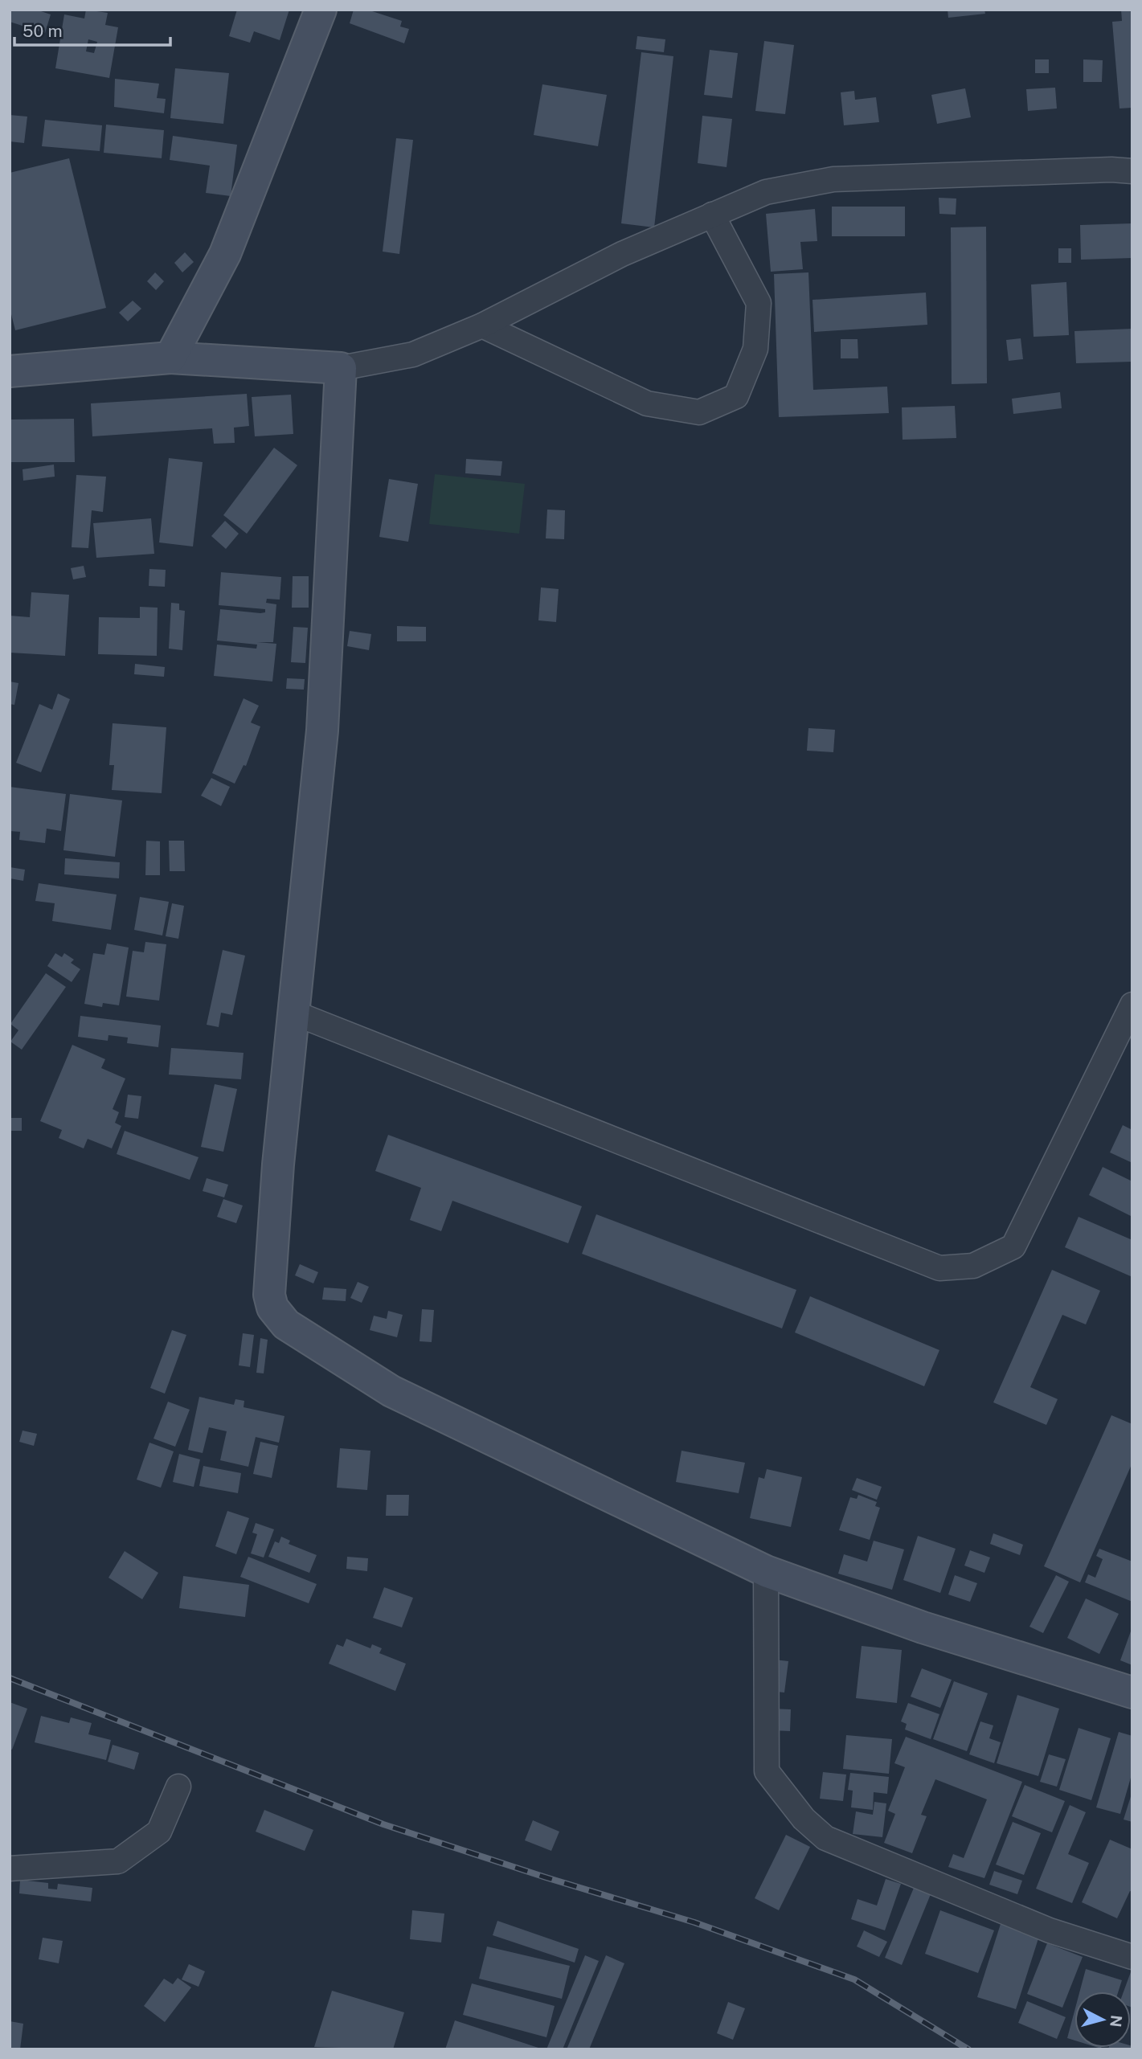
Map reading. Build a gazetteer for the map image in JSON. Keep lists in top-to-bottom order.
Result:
{
  "scale_bar": "50 m",
  "north": "right"
}
